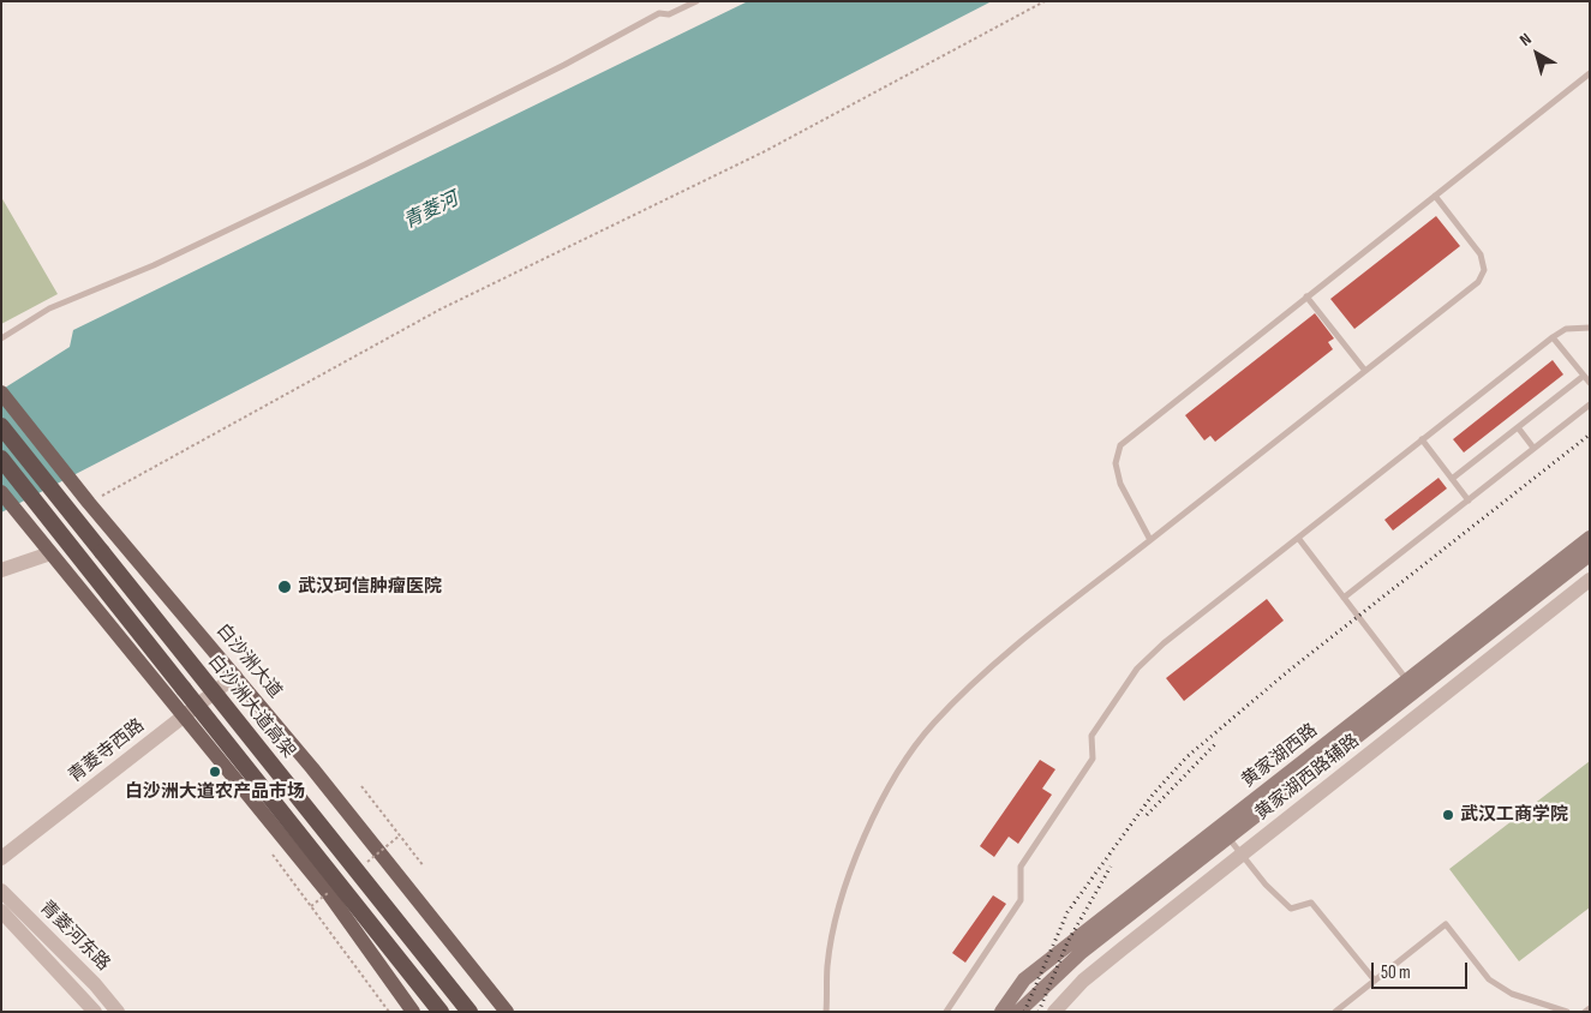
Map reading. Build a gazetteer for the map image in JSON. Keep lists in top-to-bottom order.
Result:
{
  "streets": {
    "highway": ["白沙洲大道高架"],
    "main road": ["白沙洲大道", "黄家湖西路"],
    "street": ["青菱寺西路", "黄家湖西路辅路", "青菱河东路"]
  },
  "crossings": [
    ["白沙洲大道", "青菱寺西路"]
  ],
  "water": ["青菱河"],
  "places": ["武汉珂信肿瘤医院", "白沙洲大道农产品市场", "武汉工商学院"],
  "scale_bar": "50 m",
  "north": "top left"
}
